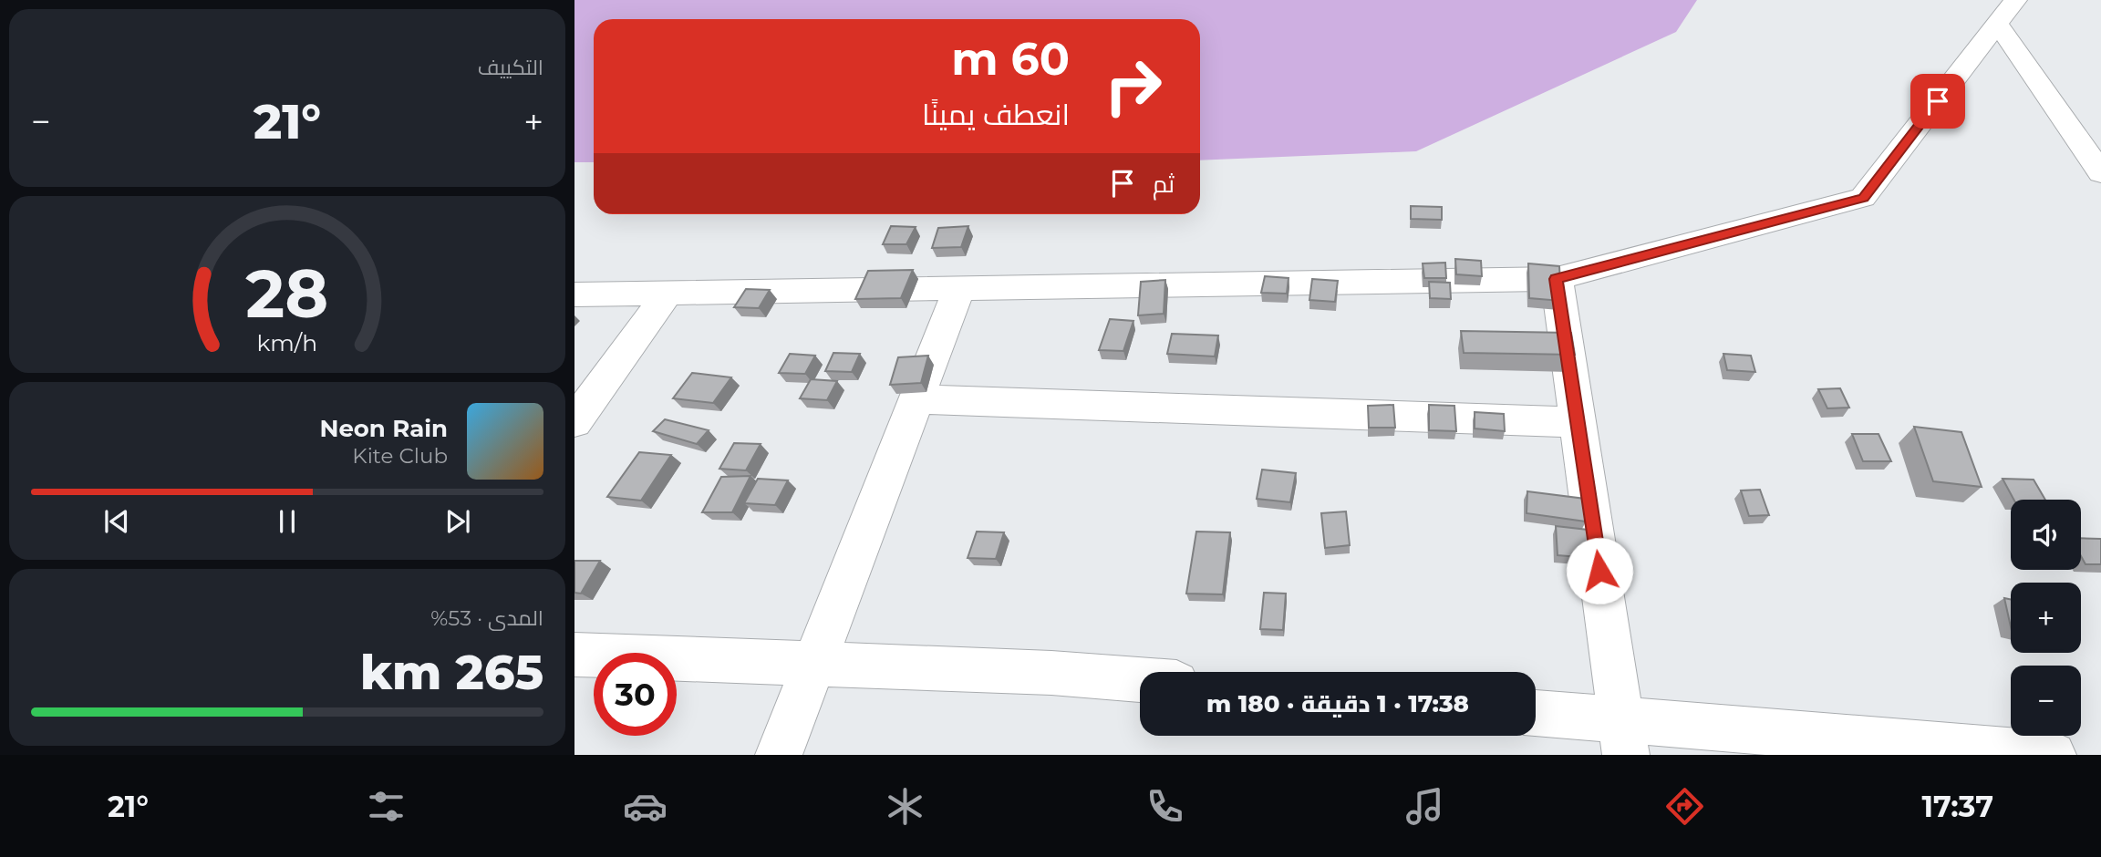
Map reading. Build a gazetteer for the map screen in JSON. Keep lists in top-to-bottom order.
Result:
{
  "page": {
    "tile": [
      "التكييف",
      ["المدى · 53%", "265 km"]
    ],
    "turn": ["60 m", "انعطف يمينًا"],
    "heat": ["−", "21°", "+"],
    "then": "ثم",
    "song": ["Neon Rain", "Kite Club"],
    "map_buttons": ["+", "−"],
    "limit": "30",
    "trip": "17:38 · 1 دقيقة · 180 m",
    "tabs": ["17:37", "21°"],
    "gauge": ["28", "km/h"]
  }
}
